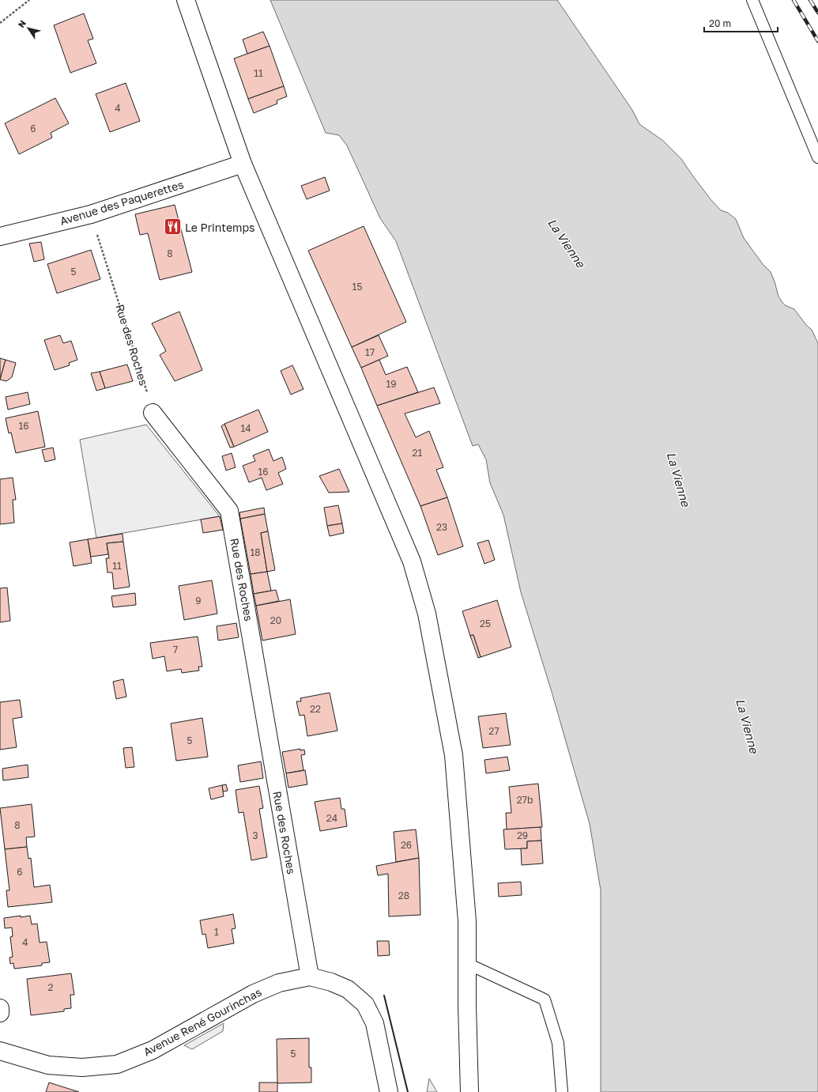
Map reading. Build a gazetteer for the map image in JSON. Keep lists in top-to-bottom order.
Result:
{
  "streets": {
    "main road": ["Avenue des Paquerettes", "Rue des Roches", "Avenue René Gourinchas"]
  },
  "crossings": [
    ["Avenue des Paquerettes", "Rue des Roches"],
    ["Rue des Roches", "Avenue René Gourinchas"]
  ],
  "water": ["La Vienne"],
  "places": {
    "restaurant": ["Le Printemps"]
  },
  "house_numbers": [
    "11",
    "4",
    "6",
    "8",
    "5",
    "15",
    "17",
    "19",
    "16",
    "14",
    "21",
    "16",
    "23",
    "18",
    "11",
    "9",
    "20",
    "25",
    "7",
    "22",
    "27",
    "5",
    "27b",
    "24",
    "8",
    "3",
    "29",
    "26",
    "6",
    "28",
    "1",
    "4",
    "2",
    "5"
  ],
  "scale_bar": "20 m",
  "north": "top left"
}
